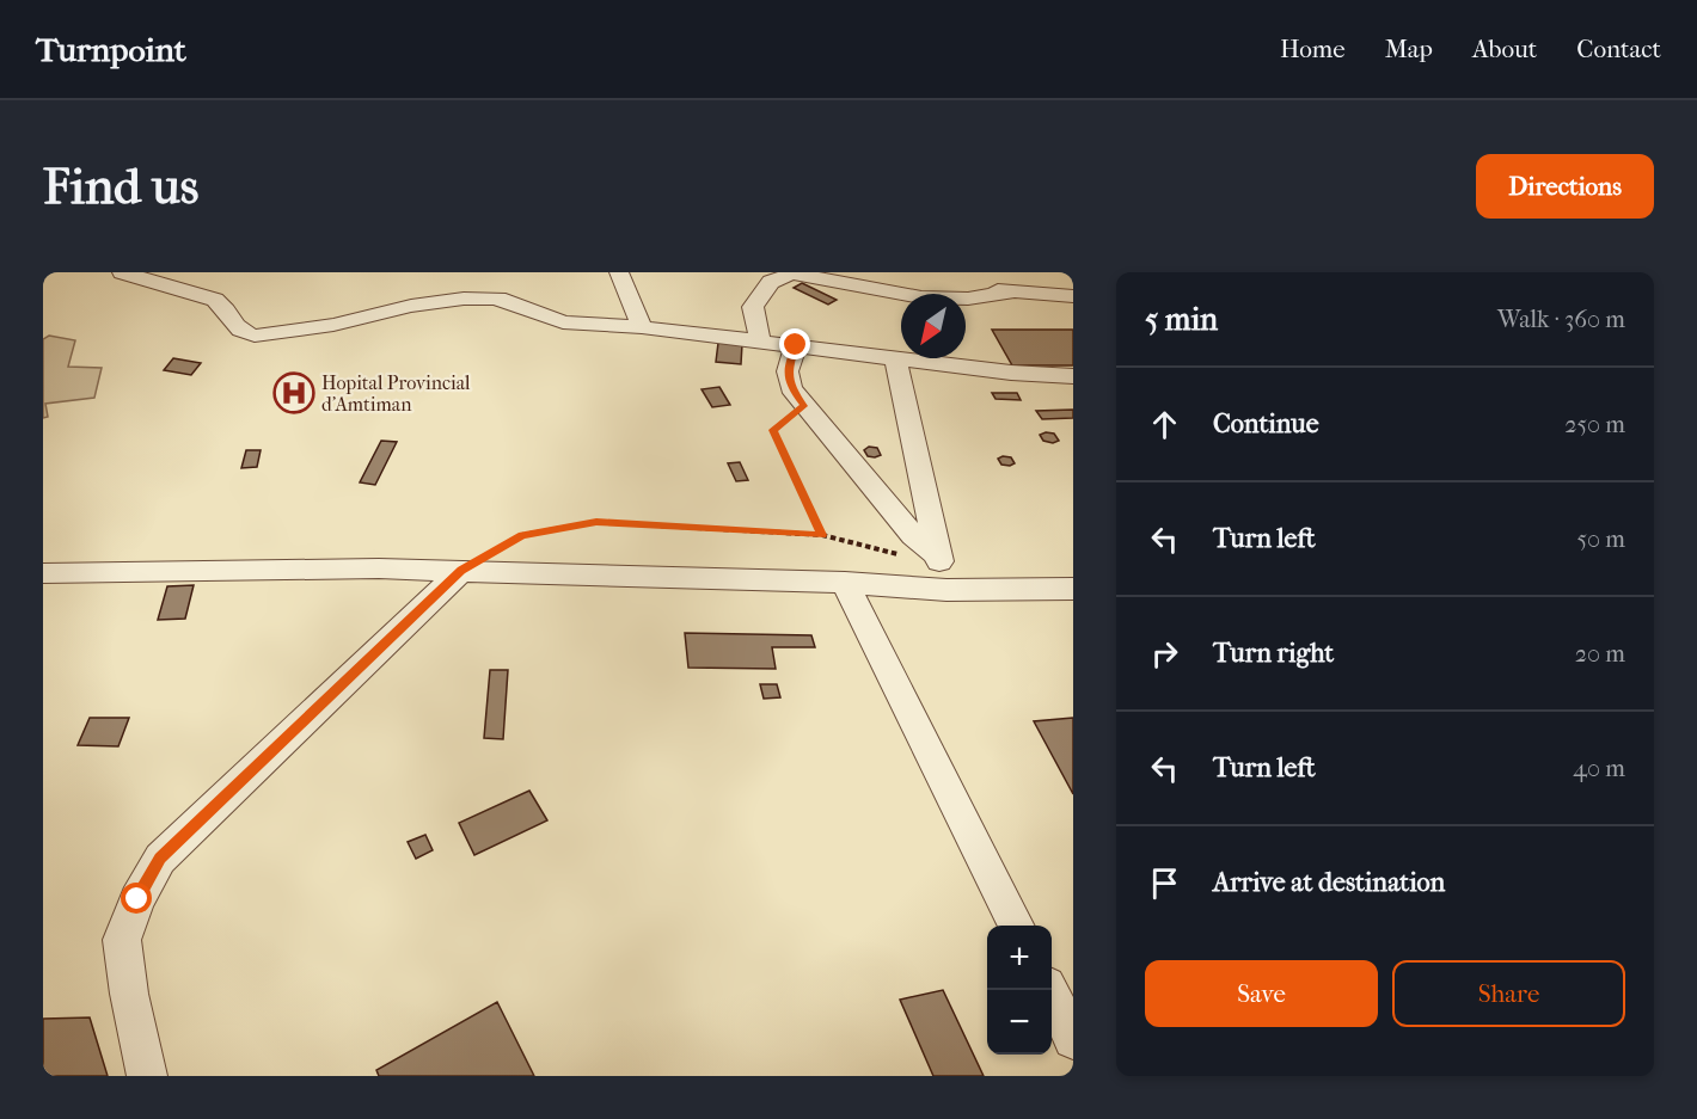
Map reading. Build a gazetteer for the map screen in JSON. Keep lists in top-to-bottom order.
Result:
{
  "places": {
    "hospital": ["Hopital Provincial d'Amtiman"]
  },
  "north": "bottom left",
  "page": {
    "header": "Turnpoint",
    "nav": [
      "Home",
      "Map",
      "About",
      "Contact"
    ],
    "buttons": [
      "Directions",
      ["Save", "Share"]
    ],
    "title": "Find us",
    "heading": ["5 min", "Walk · 360 m"],
    "list": [
      ["Continue", "250 m"],
      ["Turn left", "50 m"],
      ["Turn right", "20 m"],
      ["Turn left", "40 m"],
      "Arrive at destination"
    ],
    "map_buttons": ["+", "−"]
  }
}
